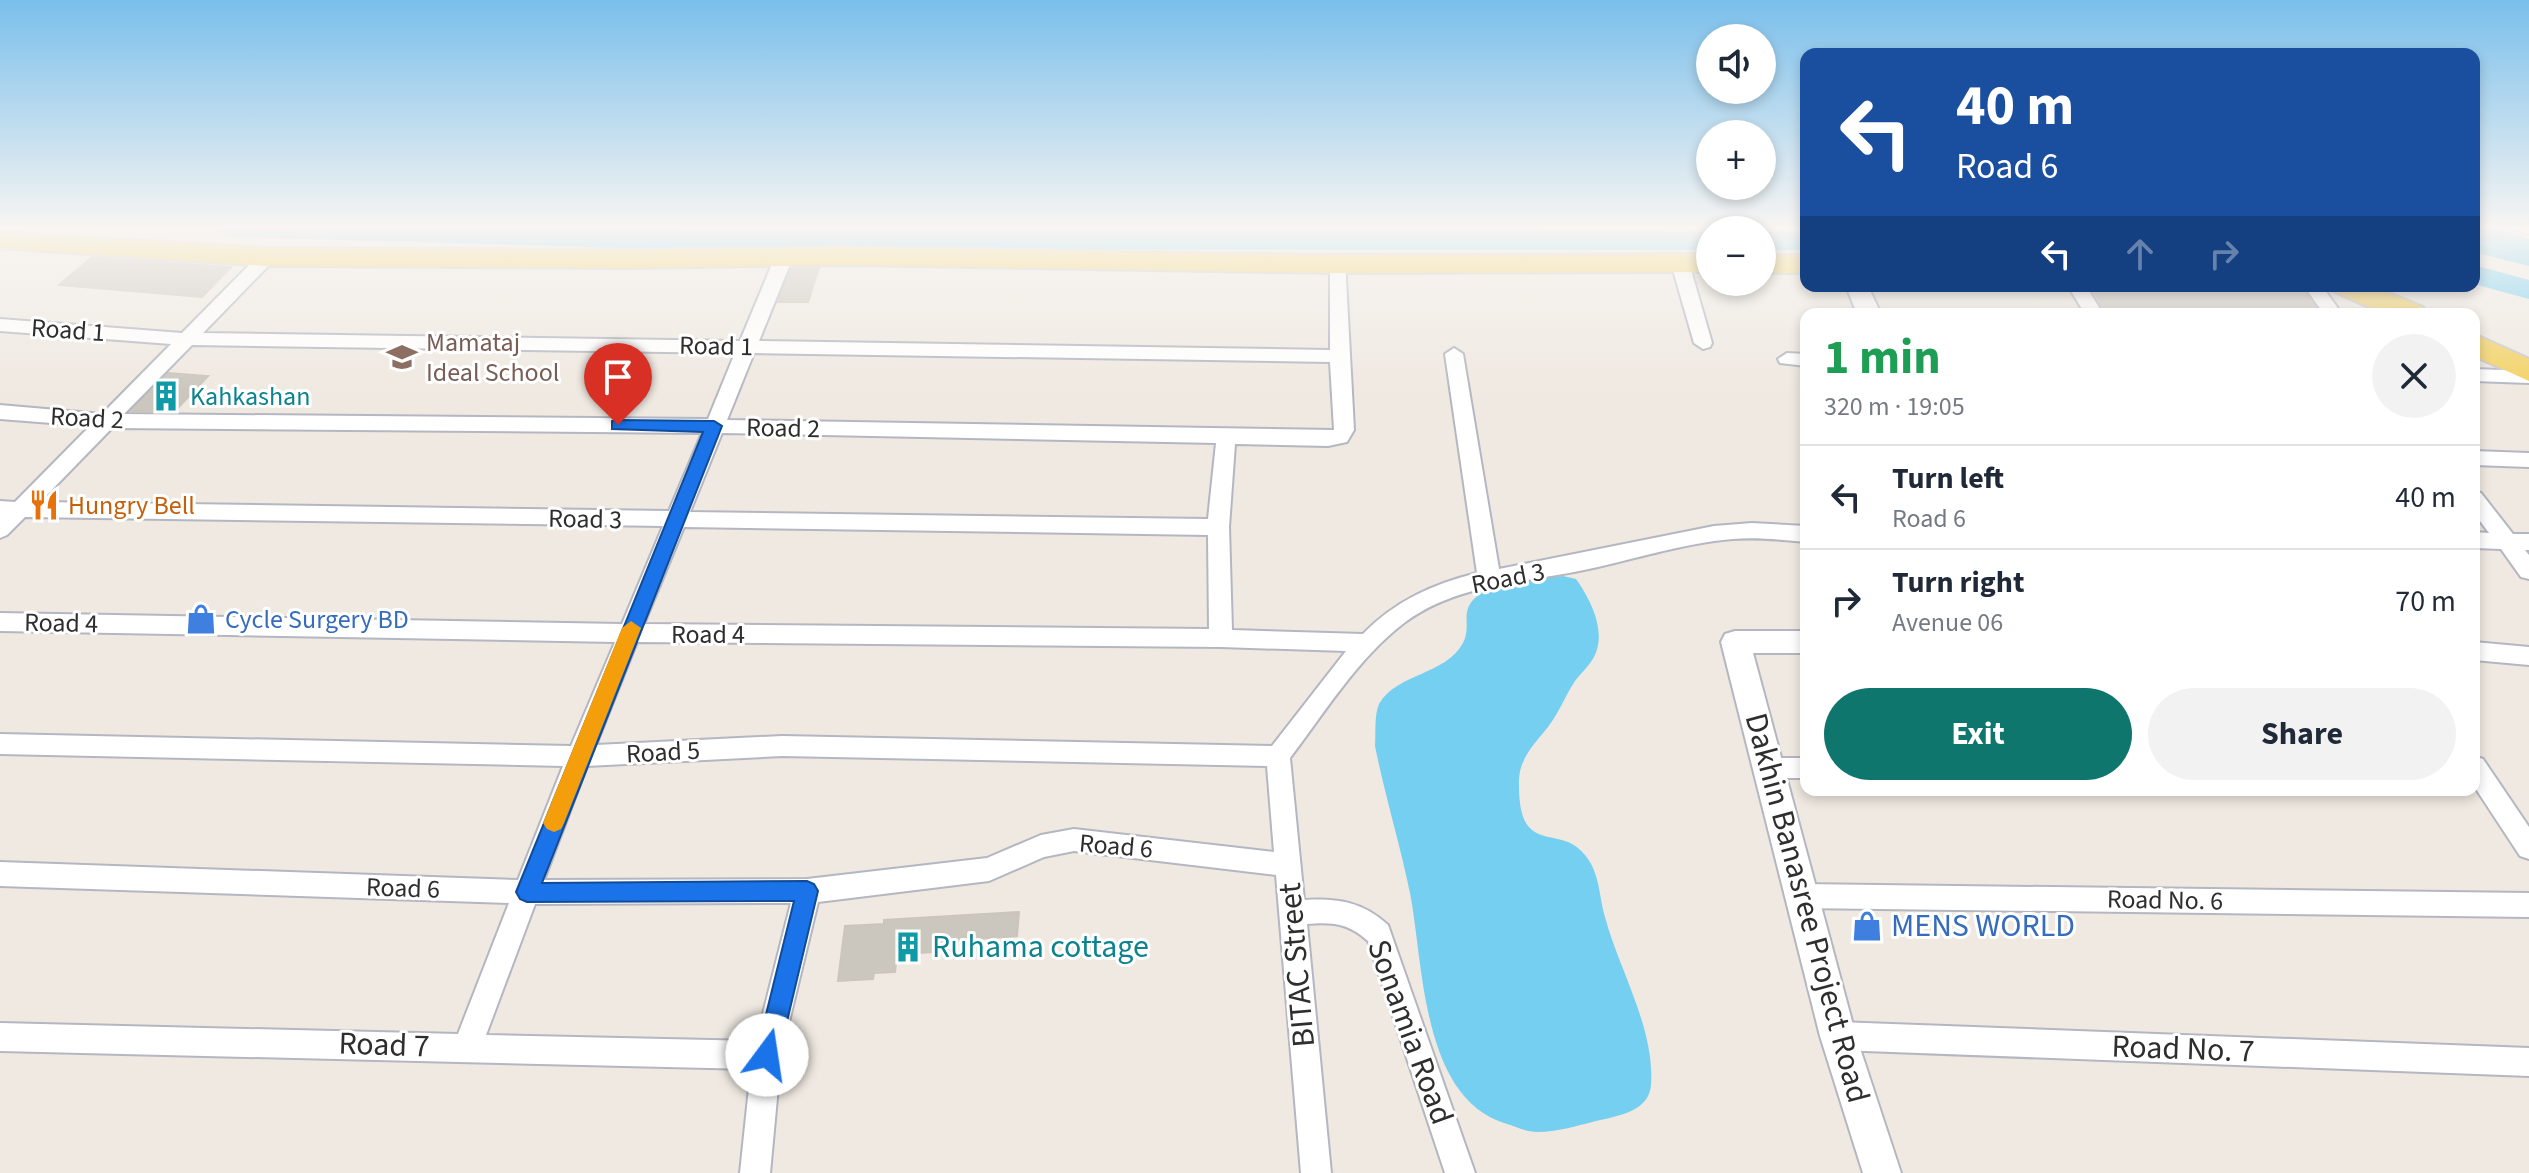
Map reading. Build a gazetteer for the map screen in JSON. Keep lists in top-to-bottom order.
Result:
{
  "streets": {
    "street": [
      "Road 1",
      "Road 2",
      "Road 3",
      "Road 4",
      "Road 5",
      "Road 6",
      "Road No. 6",
      "Dakhin Banasree Project Road",
      "BITAC Street",
      "Sonamia Road",
      "Road 7",
      "Road No. 7"
    ]
  },
  "crossings": [
    ["Road 1", "Road 2"],
    ["Road 3", "Road 4"],
    ["Road 3", "Road 5"],
    ["Road 3", "BITAC Street"],
    ["Road 5", "BITAC Street"],
    ["Road 6", "BITAC Street"],
    ["Road No. 6", "Dakhin Banasree Project Road"],
    ["Dakhin Banasree Project Road", "Road No. 7"],
    ["BITAC Street", "Sonamia Road"]
  ],
  "places": {
    "school or university": ["Mamataj Ideal School"],
    "building": ["Kahkashan", "Ruhama cottage"],
    "restaurant": ["Hungry Bell"],
    "shop": ["Cycle Surgery BD", "MENS WORLD"]
  },
  "page": {
    "map_buttons": ["+", "−"],
    "turn": ["40 m", "Road 6"],
    "heading": ["1 min", "320 m · 19:05"],
    "list": [
      {
        "name": "Turn left",
        "note": "Road 6",
        "value": "40 m"
      },
      {
        "name": "Turn right",
        "note": "Avenue 06",
        "value": "70 m"
      }
    ],
    "buttons": ["Exit", "Share"]
  }
}
